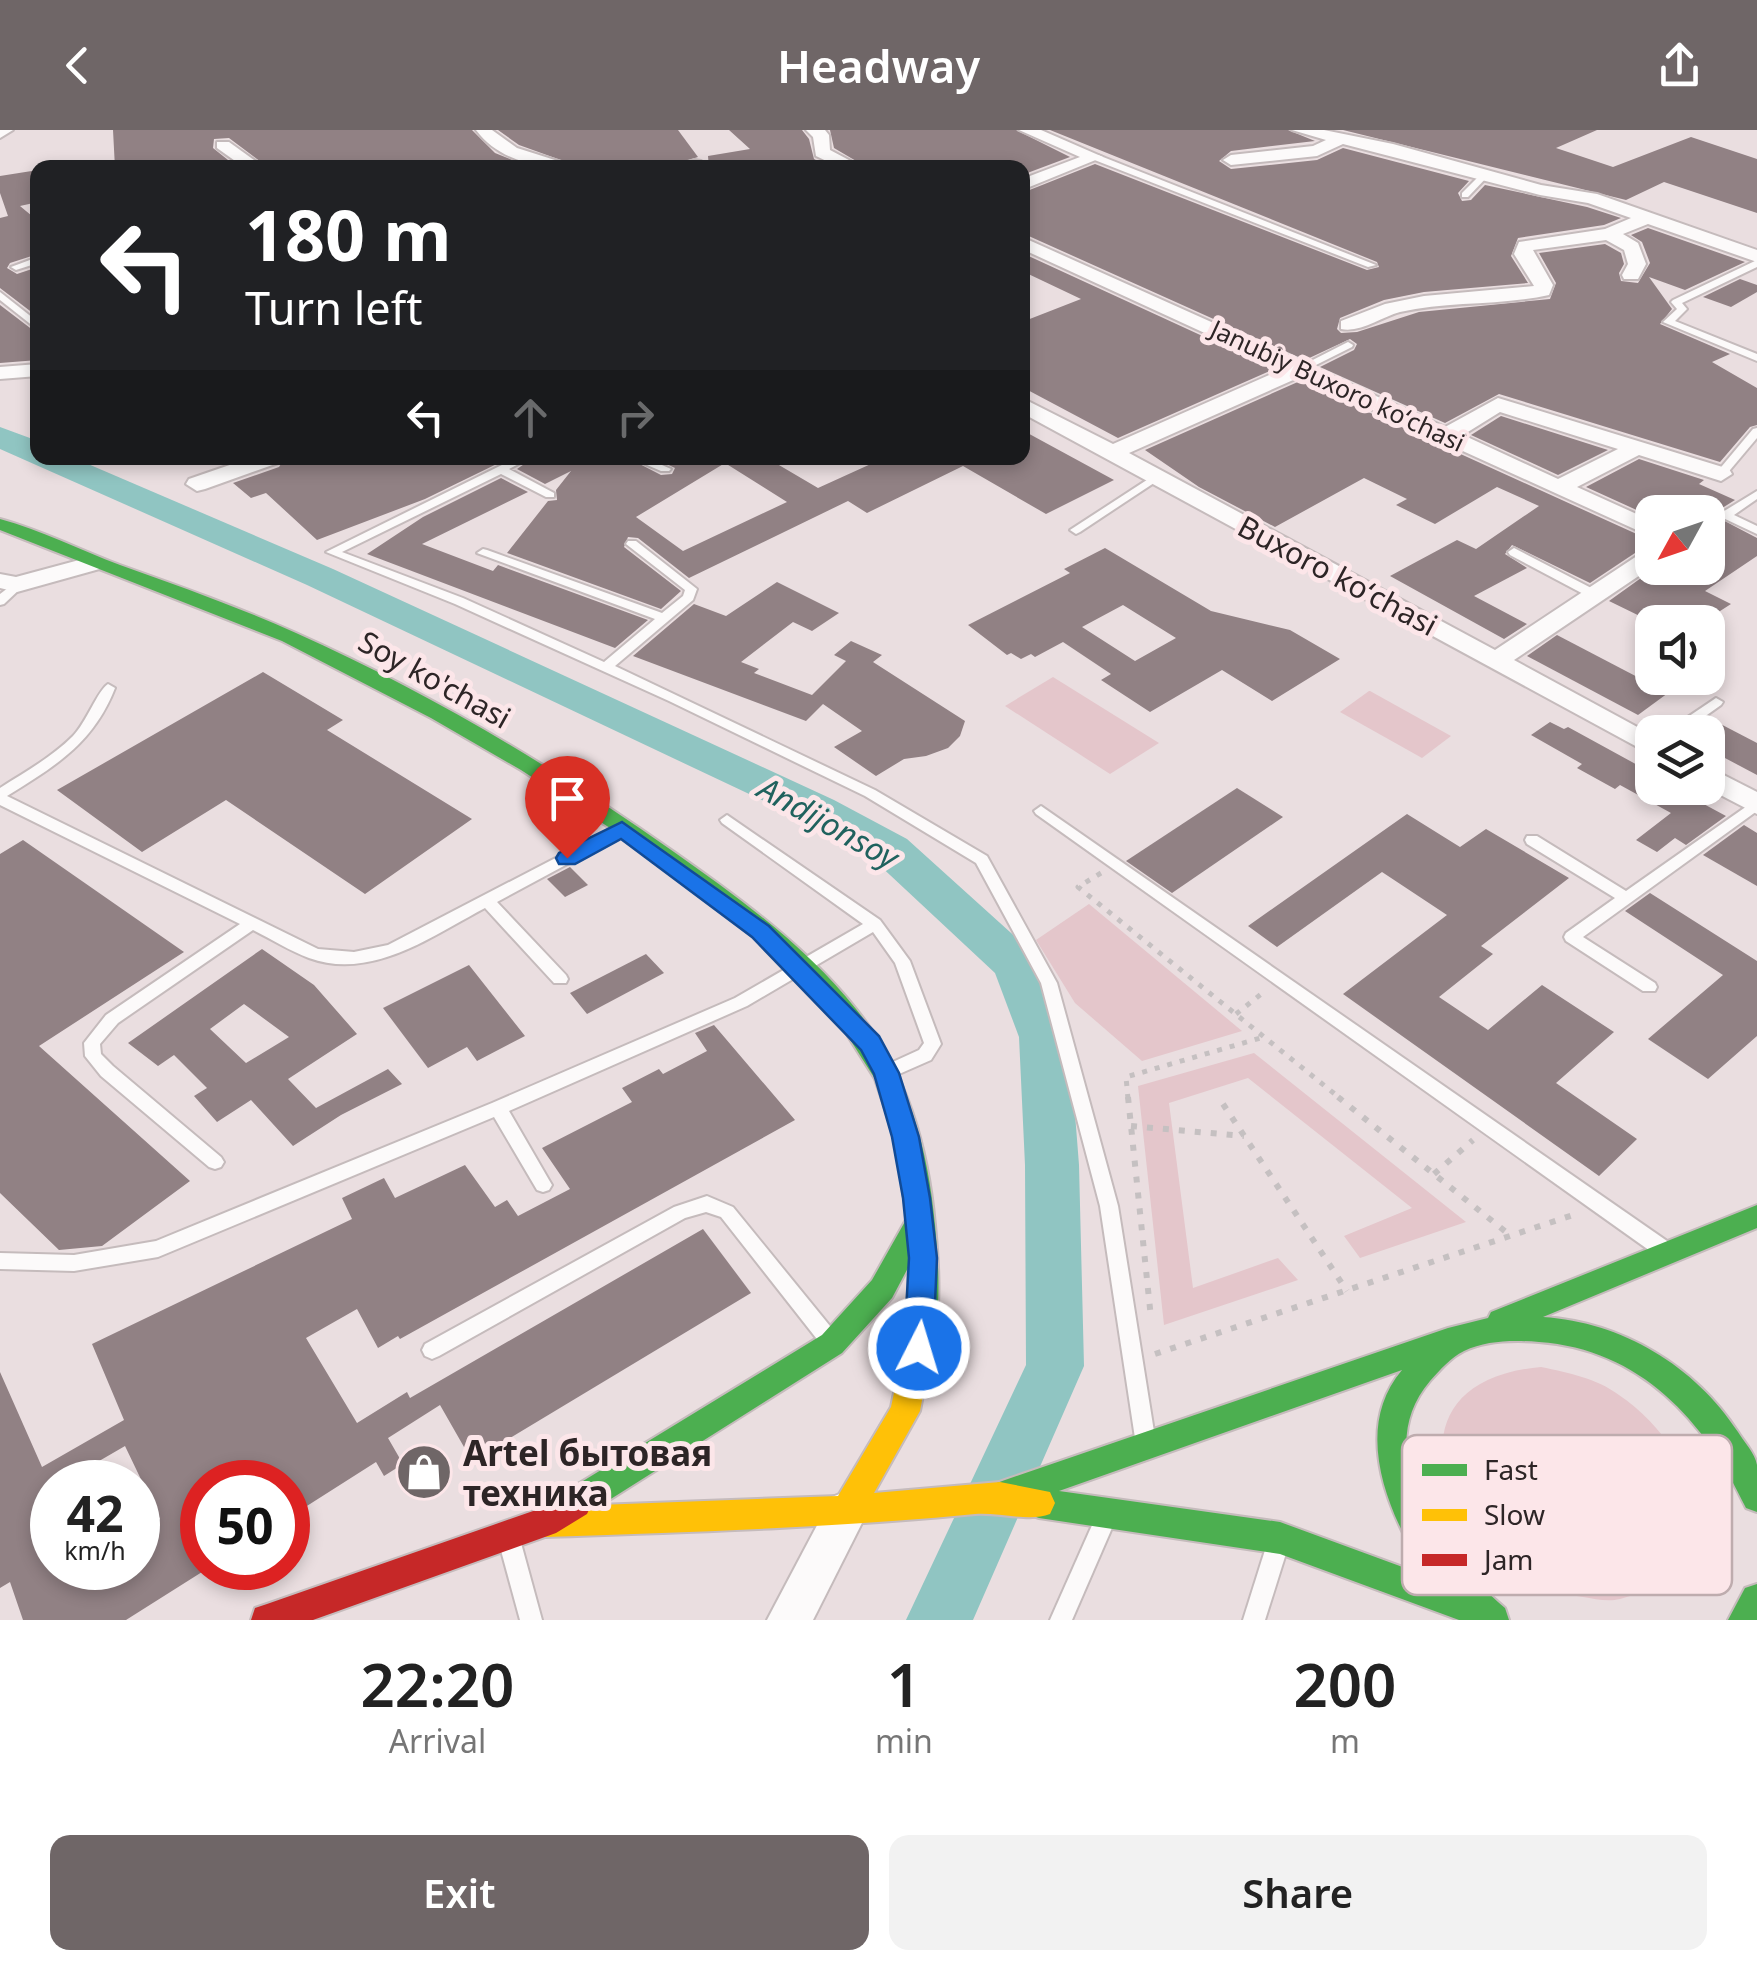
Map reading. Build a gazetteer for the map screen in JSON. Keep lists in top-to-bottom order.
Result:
{
  "streets": {
    "main road": ["Soy ko'chasi"],
    "street": ["Janubiy Buxoro koʻchasi", "Buxoro koʻchasi"]
  },
  "water": ["Andijonsoy"],
  "places": {
    "shop": ["Artel бытовая техника"]
  },
  "legend": ["Fast", "Slow", "Jam"],
  "north": "bottom left",
  "page": {
    "header": "Headway",
    "turn": ["180 m", "Turn left"],
    "speed": "42 km/h",
    "limit": "50",
    "eta": [
      "22:20",
      "Arrival",
      "1",
      "min",
      "200",
      "m"
    ],
    "buttons": ["Exit", "Share"]
  }
}
